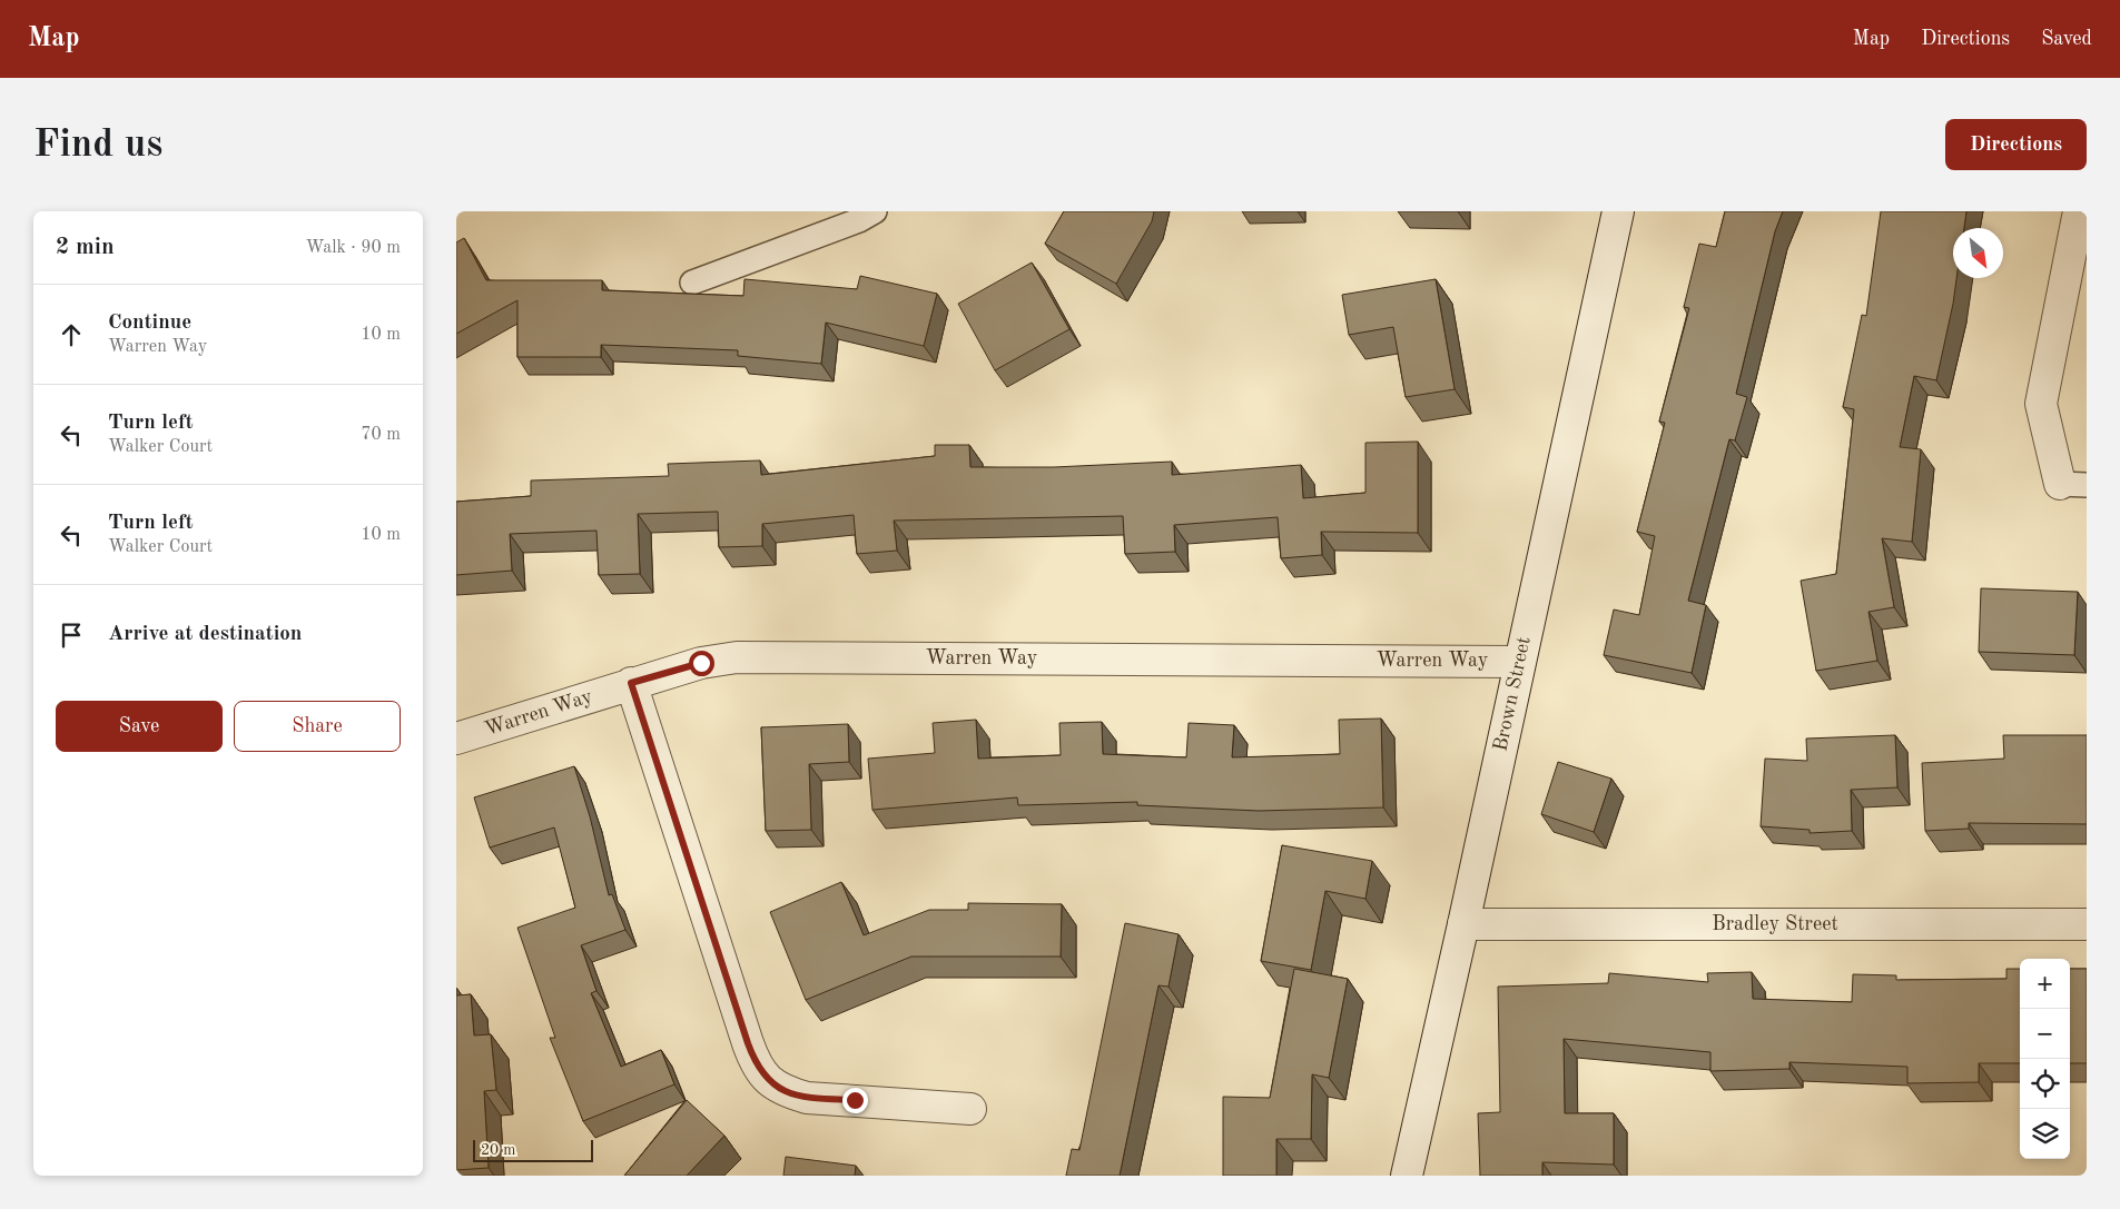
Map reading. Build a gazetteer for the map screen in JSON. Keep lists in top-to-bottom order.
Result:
{
  "streets": {
    "street": ["Warren Way", "Brown Street", "Bradley Street"]
  },
  "crossings": [
    ["Warren Way", "Brown Street"],
    ["Brown Street", "Bradley Street"]
  ],
  "scale_bar": "20 m",
  "north": "bottom right",
  "page": {
    "header": "Map",
    "nav": ["Map", "Directions", "Saved"],
    "buttons": [
      "Directions",
      ["Save", "Share"]
    ],
    "title": "Find us",
    "heading": ["2 min", "Walk · 90 m"],
    "list": [
      ["Continue", "Warren Way", "10 m"],
      ["Turn left", "Walker Court", "70 m"],
      ["Turn left", "Walker Court", "10 m"],
      "Arrive at destination"
    ],
    "map_buttons": ["+", "−"],
    "scale": "20 m"
  }
}
